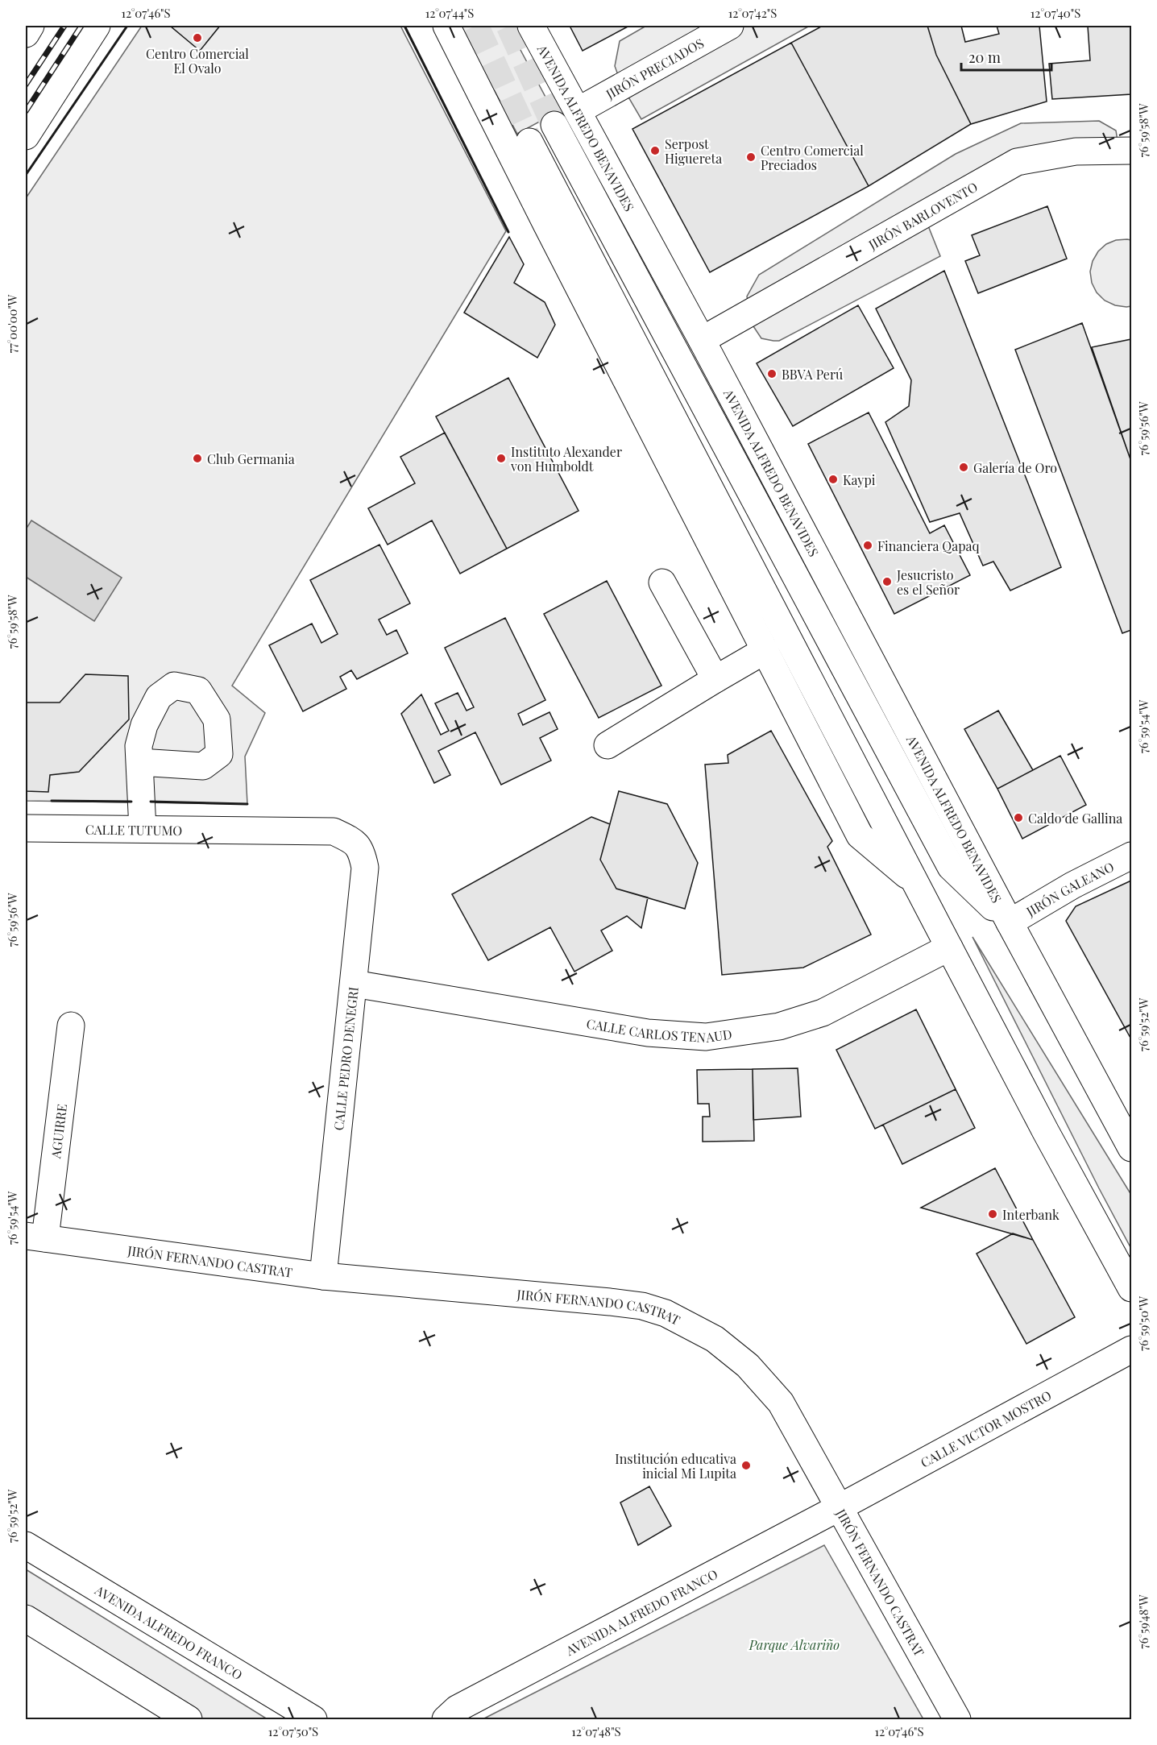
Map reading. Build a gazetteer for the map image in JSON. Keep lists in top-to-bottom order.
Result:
{
  "streets": {
    "street": [
      "JIRÓN PRECIADOS",
      "AVENIDA ALFREDO BENAVIDES",
      "JIRÓN BARLOVENTO",
      "CALLE TUTUMO",
      "JIRÓN GALEANO",
      "CALLE CARLOS TENAUD",
      "CALLE PEDRO DENEGRI",
      "AGUIRRE",
      "JIRÓN FERNANDO CASTRAT",
      "CALLE VICTOR MOSTRO",
      "AVENIDA ALFREDO FRANCO"
    ]
  },
  "crossings": [
    ["JIRÓN PRECIADOS", "AVENIDA ALFREDO BENAVIDES"],
    ["AVENIDA ALFREDO BENAVIDES", "JIRÓN BARLOVENTO"],
    ["AVENIDA ALFREDO BENAVIDES", "JIRÓN GALEANO"],
    ["CALLE TUTUMO", "CALLE PEDRO DENEGRI"],
    ["CALLE CARLOS TENAUD", "CALLE PEDRO DENEGRI"],
    ["CALLE PEDRO DENEGRI", "JIRÓN FERNANDO CASTRAT"],
    ["AGUIRRE", "JIRÓN FERNANDO CASTRAT"],
    ["JIRÓN FERNANDO CASTRAT", "CALLE VICTOR MOSTRO"],
    ["JIRÓN FERNANDO CASTRAT", "AVENIDA ALFREDO FRANCO"],
    ["CALLE VICTOR MOSTRO", "AVENIDA ALFREDO FRANCO"]
  ],
  "parks": ["Parque Alvariño"],
  "places": [
    "Centro Comercial El Ovalo",
    "Serpost Higuereta",
    "Centro Comercial Preciados",
    "BBVA Perú",
    "Club Germania",
    "Instituto Alexander von Humboldt",
    "Galería de Oro",
    "Kaypi",
    "Financiera Qapaq",
    "Jesucristo es el Señor",
    "Caldo de Gallina",
    "Interbank",
    "Institución educativa inicial Mi Lupita"
  ],
  "scale_bar": "20 m",
  "coordinates": [
    "12°07'46\"S",
    "12°07'44\"S",
    "12°07'42\"S",
    "12°07'40\"S",
    "76°59'58\"W",
    "77°00'00\"W",
    "76°59'56\"W",
    "76°59'54\"W",
    "76°59'52\"W",
    "76°59'50\"W",
    "76°59'48\"W",
    "12°07'50\"S",
    "12°07'48\"S"
  ]
}
